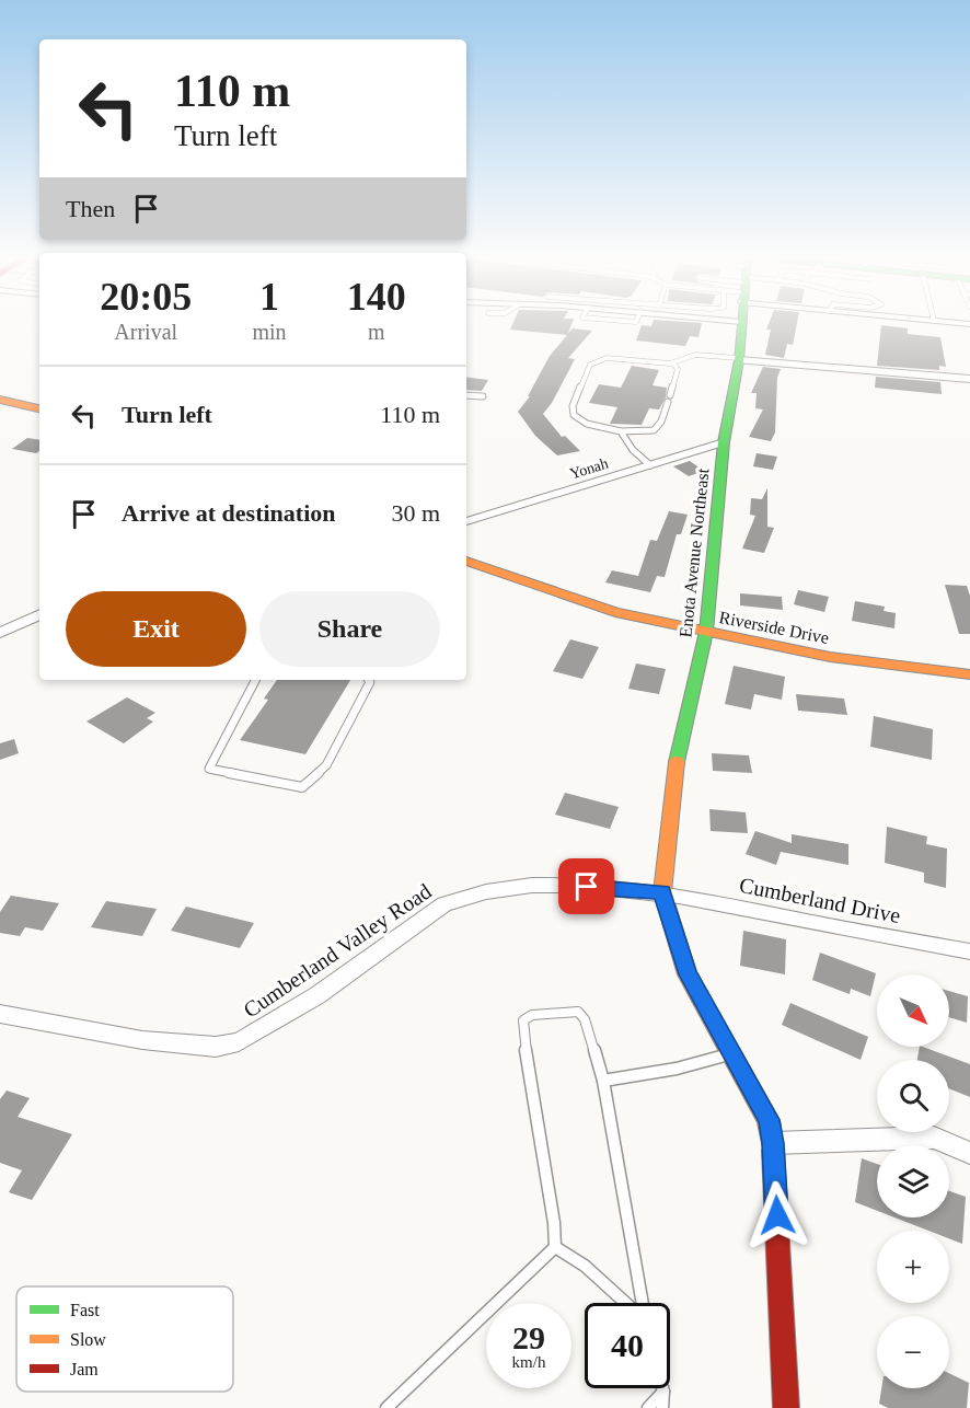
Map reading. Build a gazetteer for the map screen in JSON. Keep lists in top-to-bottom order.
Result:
{
  "streets": {
    "main road": ["Enota Avenue Northeast", "Riverside Drive"],
    "street": ["Yonah", "Cumberland Drive", "Cumberland Valley Road"]
  },
  "crossings": [
    ["Yonah", "Enota Avenue Northeast"],
    ["Enota Avenue Northeast", "Riverside Drive"],
    ["Enota Avenue Northeast", "Cumberland Drive"],
    ["Enota Avenue Northeast", "Cumberland Valley Road"],
    ["Cumberland Drive", "Cumberland Valley Road"]
  ],
  "legend": ["Fast", "Slow", "Jam"],
  "north": "bottom right",
  "page": {
    "turn": ["110 m", "Turn left"],
    "then": "Then",
    "eta": [
      "20:05",
      "Arrival",
      "1",
      "min",
      "140",
      "m"
    ],
    "list": [
      {
        "name": "Turn left",
        "value": "110 m"
      },
      {
        "name": "Arrive at destination",
        "value": "30 m"
      }
    ],
    "buttons": ["Exit", "Share"],
    "map_buttons": ["+", "−"],
    "speed": "29 km/h",
    "limit": "40"
  }
}
